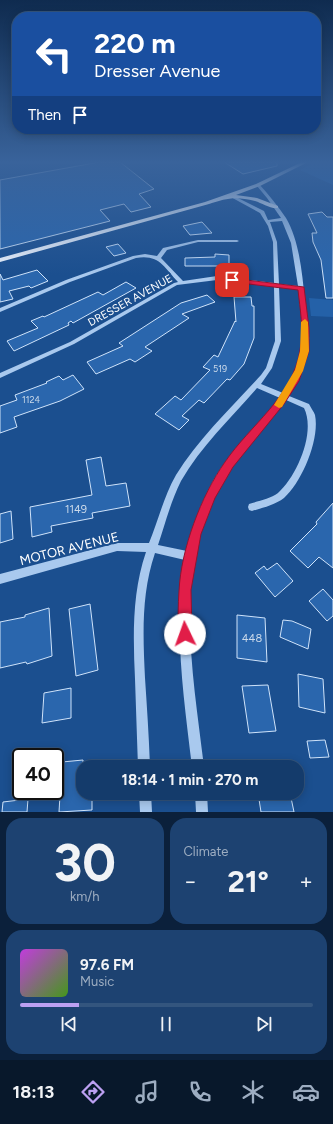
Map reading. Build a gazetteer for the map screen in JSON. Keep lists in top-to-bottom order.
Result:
{
  "streets": {
    "street": ["DRESSER AVENUE", "MOTOR AVENUE"]
  },
  "house_numbers": [
    "519",
    "1124",
    "1149",
    "448"
  ],
  "page": {
    "turn": ["220 m", "Dresser Avenue"],
    "then": "Then",
    "limit": "40",
    "trip": "18:14 · 1 min · 270 m",
    "tile": [
      ["30", "km/h"],
      "Climate"
    ],
    "heat": ["−", "21°", "+"],
    "song": ["97.6 FM", "Music"],
    "tabs": "18:13"
  }
}
